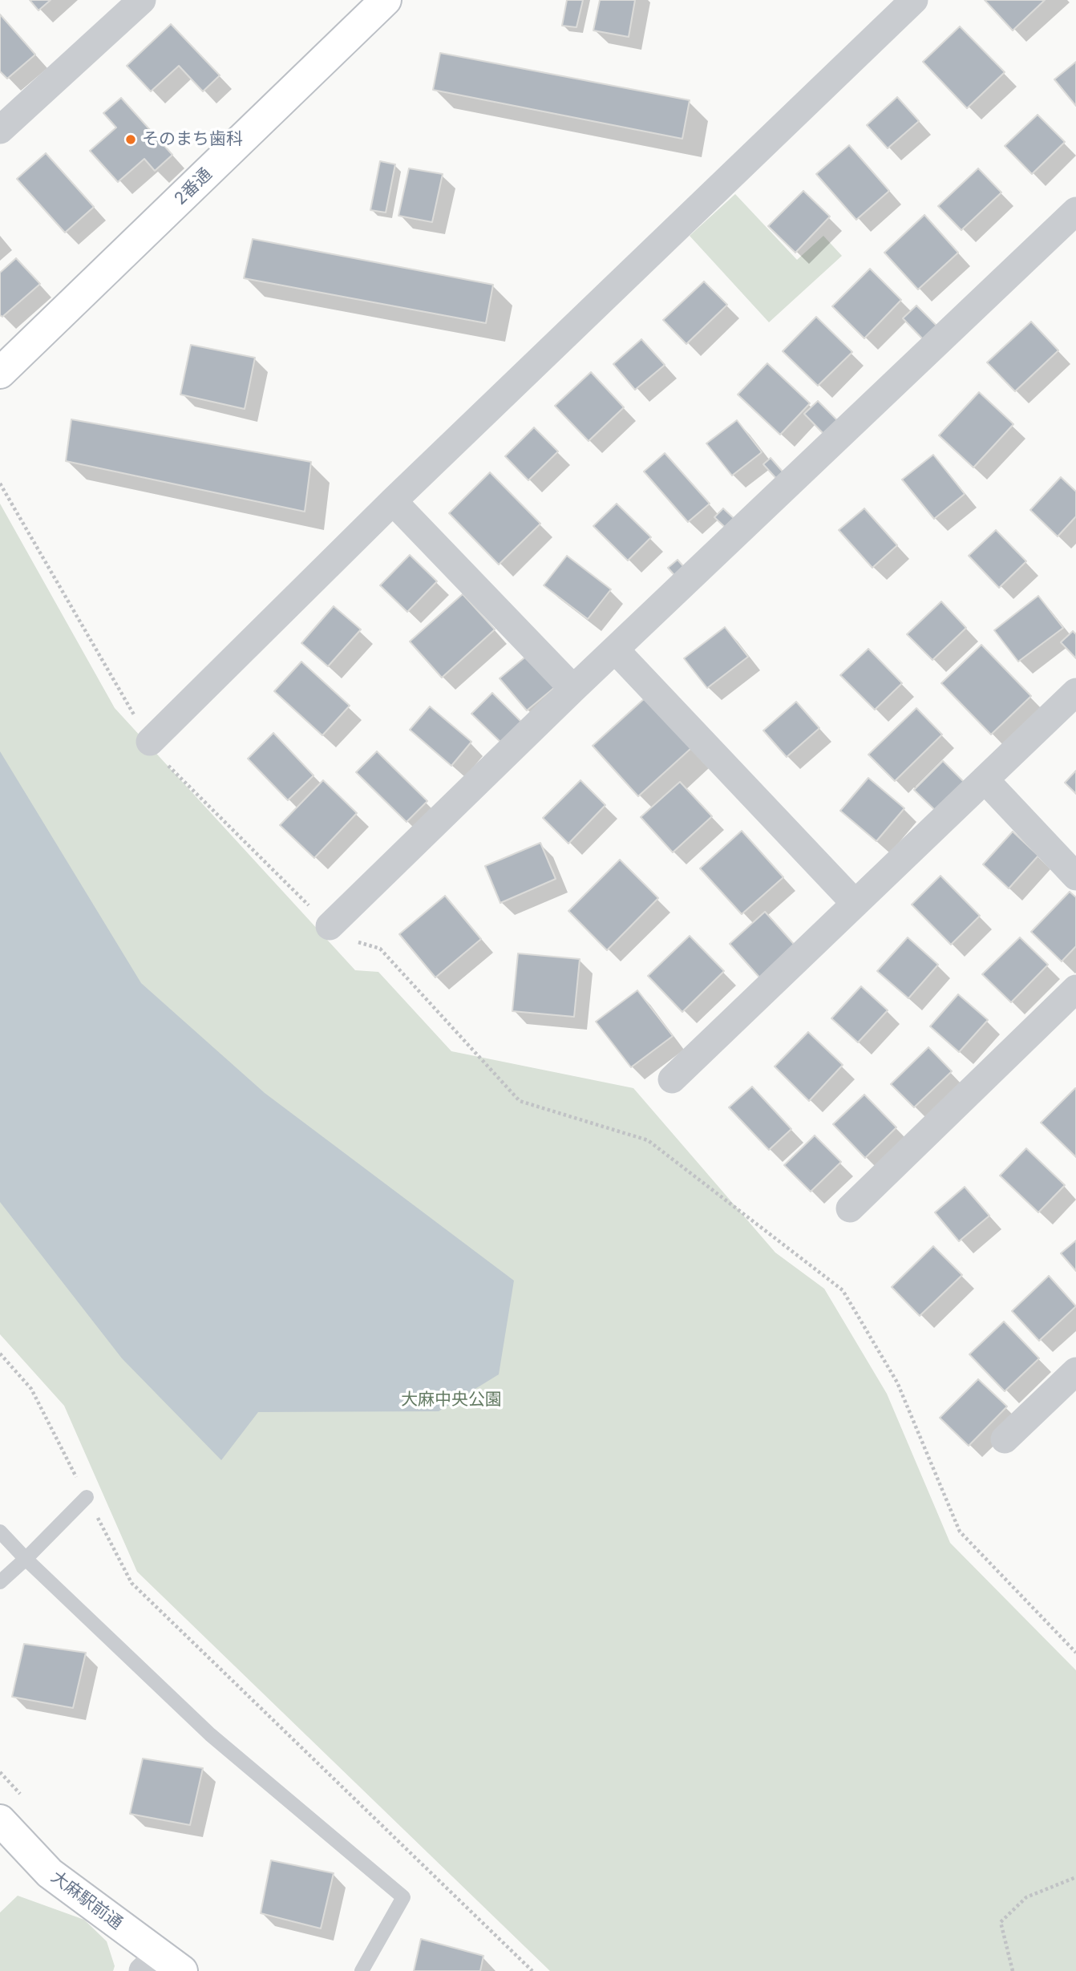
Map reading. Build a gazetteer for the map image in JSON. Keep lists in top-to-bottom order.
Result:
{
  "streets": {
    "main road": ["2番通", "大麻駅前通"]
  },
  "parks": ["大麻中央公園"],
  "places": ["そのまち歯科"]
}
